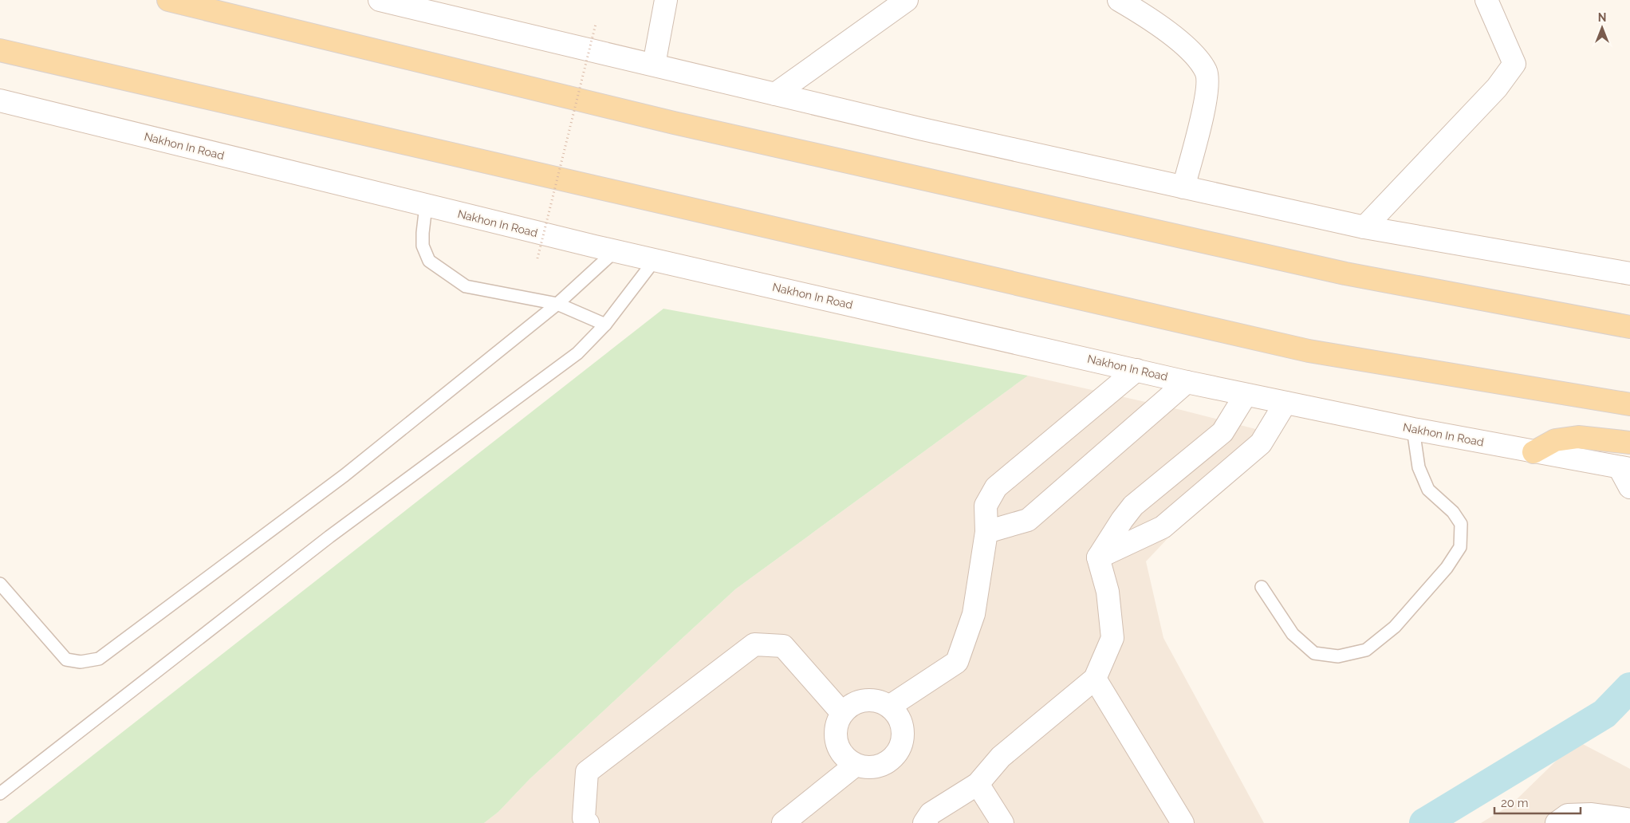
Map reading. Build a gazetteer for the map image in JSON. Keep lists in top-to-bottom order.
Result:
{
  "streets": {
    "street": ["Nakhon In Road"]
  },
  "scale_bar": "20 m",
  "north": "top"
}
